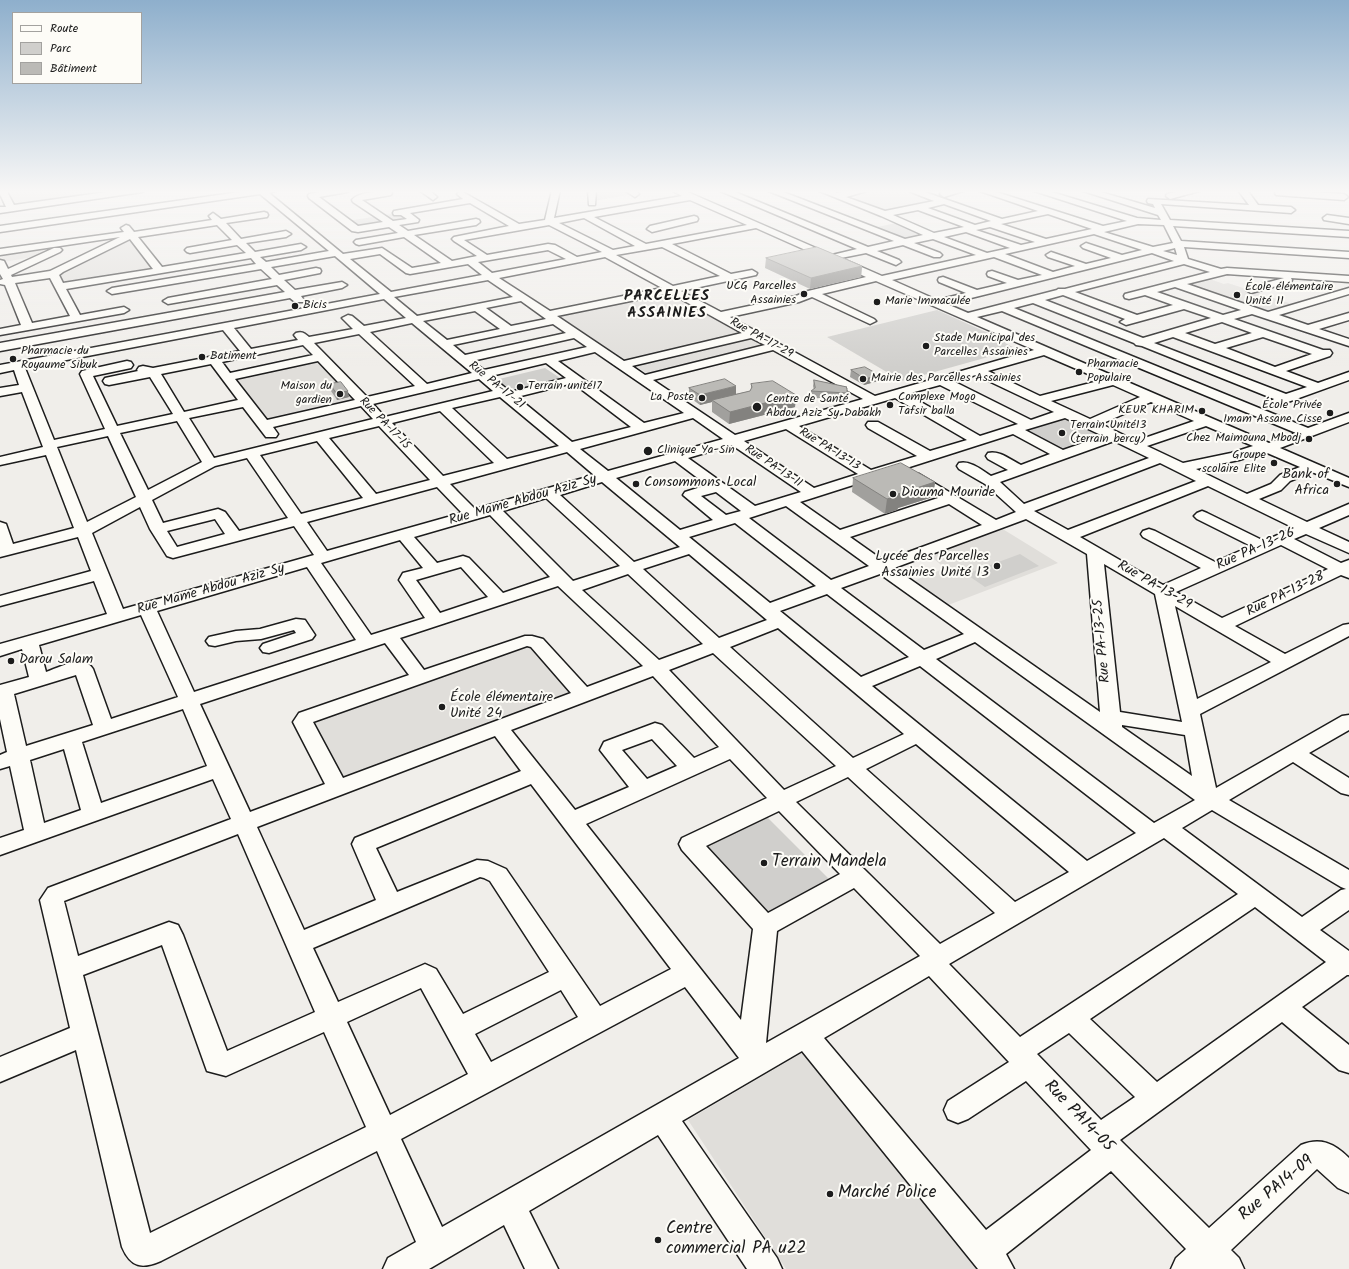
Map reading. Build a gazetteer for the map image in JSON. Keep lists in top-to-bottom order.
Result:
{
  "streets": {
    "street": [
      "Rue PA-17-29",
      "Rue PA-17-21",
      "Rue PA-17-15",
      "Rue PA-13-13",
      "Rue PA-13-11",
      "Rue Mame Abdou Aziz Sy",
      "Rue PA-13-26",
      "Rue PA-13-29",
      "Rue PA-13-28",
      "Rue PA-13-25",
      "Rue PA14-05",
      "Rue PA14-09"
    ]
  },
  "crossings": [
    ["Rue PA-17-29", "Rue Mame Abdou Aziz Sy"],
    ["Rue PA-17-21", "Rue Mame Abdou Aziz Sy"],
    ["Rue PA-17-15", "Rue Mame Abdou Aziz Sy"],
    ["Rue PA-13-13", "Rue Mame Abdou Aziz Sy"],
    ["Rue PA-13-11", "Rue Mame Abdou Aziz Sy"],
    ["Rue Mame Abdou Aziz Sy", "Rue PA14-05"],
    ["Rue PA-13-26", "Rue PA-13-29"],
    ["Rue PA-13-29", "Rue PA-13-28"],
    ["Rue PA-13-29", "Rue PA-13-25"],
    ["Rue PA14-05", "Rue PA14-09"]
  ],
  "districts": ["PARCELLES ASSAINIES"],
  "places": [
    "UCG Parcelles Assainies",
    "École élémentaire Unité 11",
    "Marie Immaculée",
    "Bicis",
    "Stade Municipal des Parcelles Assainies",
    "Batiment",
    "Pharmacie du Royaume Sibuk",
    "Pharmacie Populaire",
    "Mairie des Parcelles Assainies",
    "Terrain unité17",
    "Maison du gardien",
    "La Poste",
    "Complexe Mogo Tafsir balla",
    "Centre de Santé Abdou Aziz Sy Dabakh",
    "KEUR KHARIM",
    "École Privée Imam Assane Cisse",
    "Terrain Unité13 (terrain bercy)",
    "Chez Maimouna Mbodj",
    "Clinique Ya-Sin",
    "Groupe scolaire Elite",
    "Consommons Local",
    "Bank of Africa",
    "Diouma Mouride",
    "Lycée des Parcelles Assainies Unité 13",
    "Darou Salam",
    "École élémentaire Unité 24",
    "Terrain Mandela",
    "Marché Police",
    "Centre commercial PA u22"
  ],
  "legend": ["Route", "Parc", "Bâtiment"]
}
